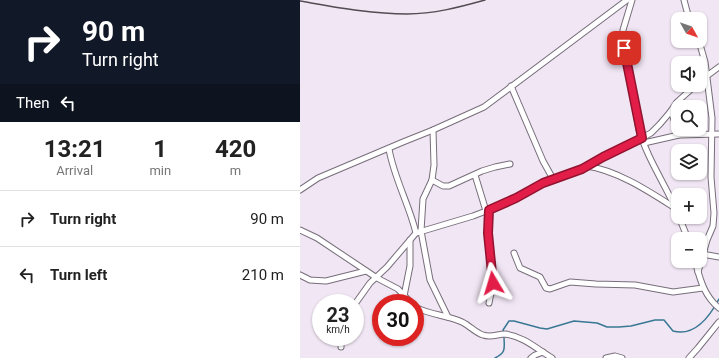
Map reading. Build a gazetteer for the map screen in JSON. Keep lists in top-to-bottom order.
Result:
{
  "north": "bottom right",
  "page": {
    "turn": ["90 m", "Turn right"],
    "map_buttons": ["+", "−"],
    "then": "Then",
    "eta": [
      "13:21",
      "Arrival",
      "1",
      "min",
      "420",
      "m"
    ],
    "list": [
      {
        "name": "Turn right",
        "value": "90 m"
      },
      {
        "name": "Turn left",
        "value": "210 m"
      }
    ],
    "speed": "23 km/h",
    "limit": "30"
  }
}
